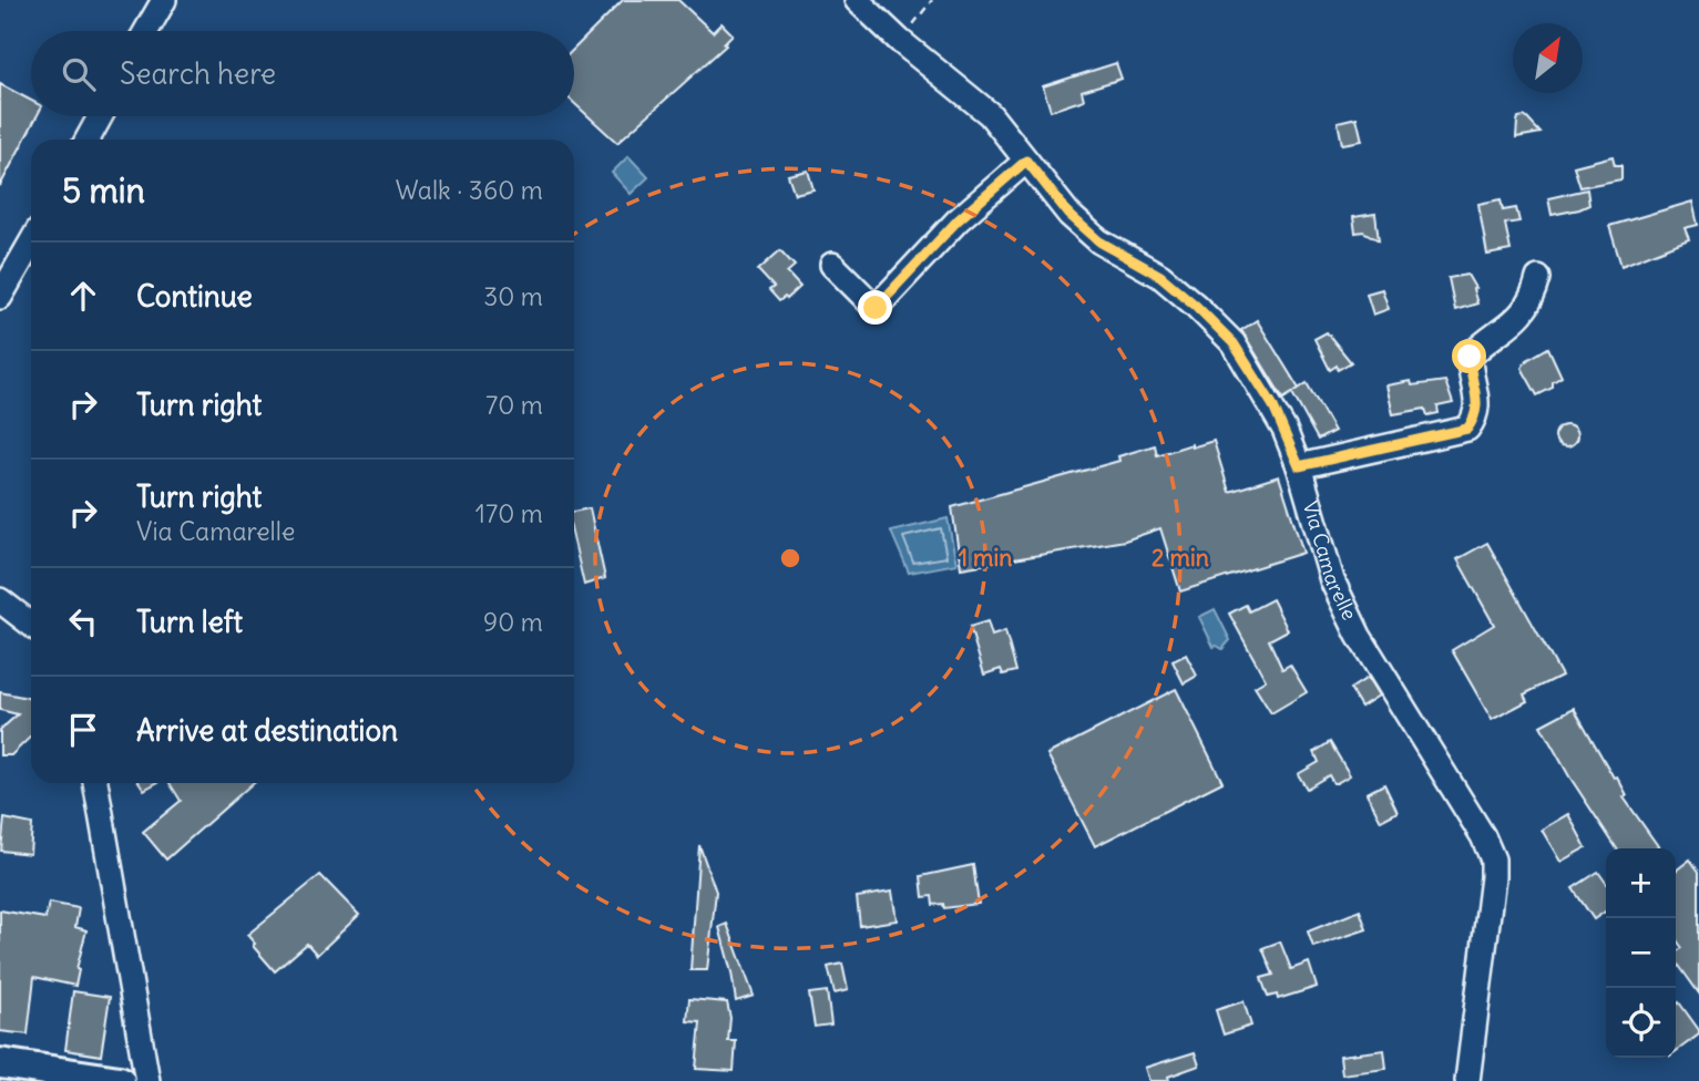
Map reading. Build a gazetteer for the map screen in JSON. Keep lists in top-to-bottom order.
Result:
{
  "streets": {
    "street": ["Via Camarelle"]
  },
  "north": "top right",
  "page": {
    "search": "Search here",
    "heading": ["5 min", "Walk · 360 m"],
    "list": [
      ["Continue", "30 m"],
      ["Turn right", "70 m"],
      ["Turn right", "Via Camarelle", "170 m"],
      ["Turn left", "90 m"],
      "Arrive at destination"
    ],
    "map_buttons": ["+", "−"]
  },
  "rings": ["1 min", "2 min"]
}
